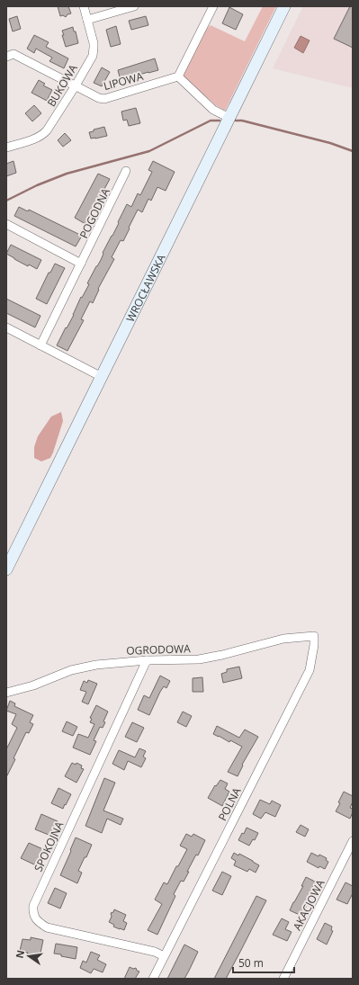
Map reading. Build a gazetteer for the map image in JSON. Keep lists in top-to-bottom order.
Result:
{
  "streets": {
    "street": [
      "LIPOWA",
      "BUKOWA",
      "POGODNA",
      "WROCŁAWSKA",
      "OGRODOWA",
      "POLNA",
      "SPOKOJNA",
      "AKACJOWA"
    ]
  },
  "crossings": [
    ["LIPOWA", "BUKOWA"],
    ["OGRODOWA", "POLNA"],
    ["OGRODOWA", "SPOKOJNA"],
    ["POLNA", "SPOKOJNA"]
  ],
  "scale_bar": "50 m",
  "north": "left"
}
